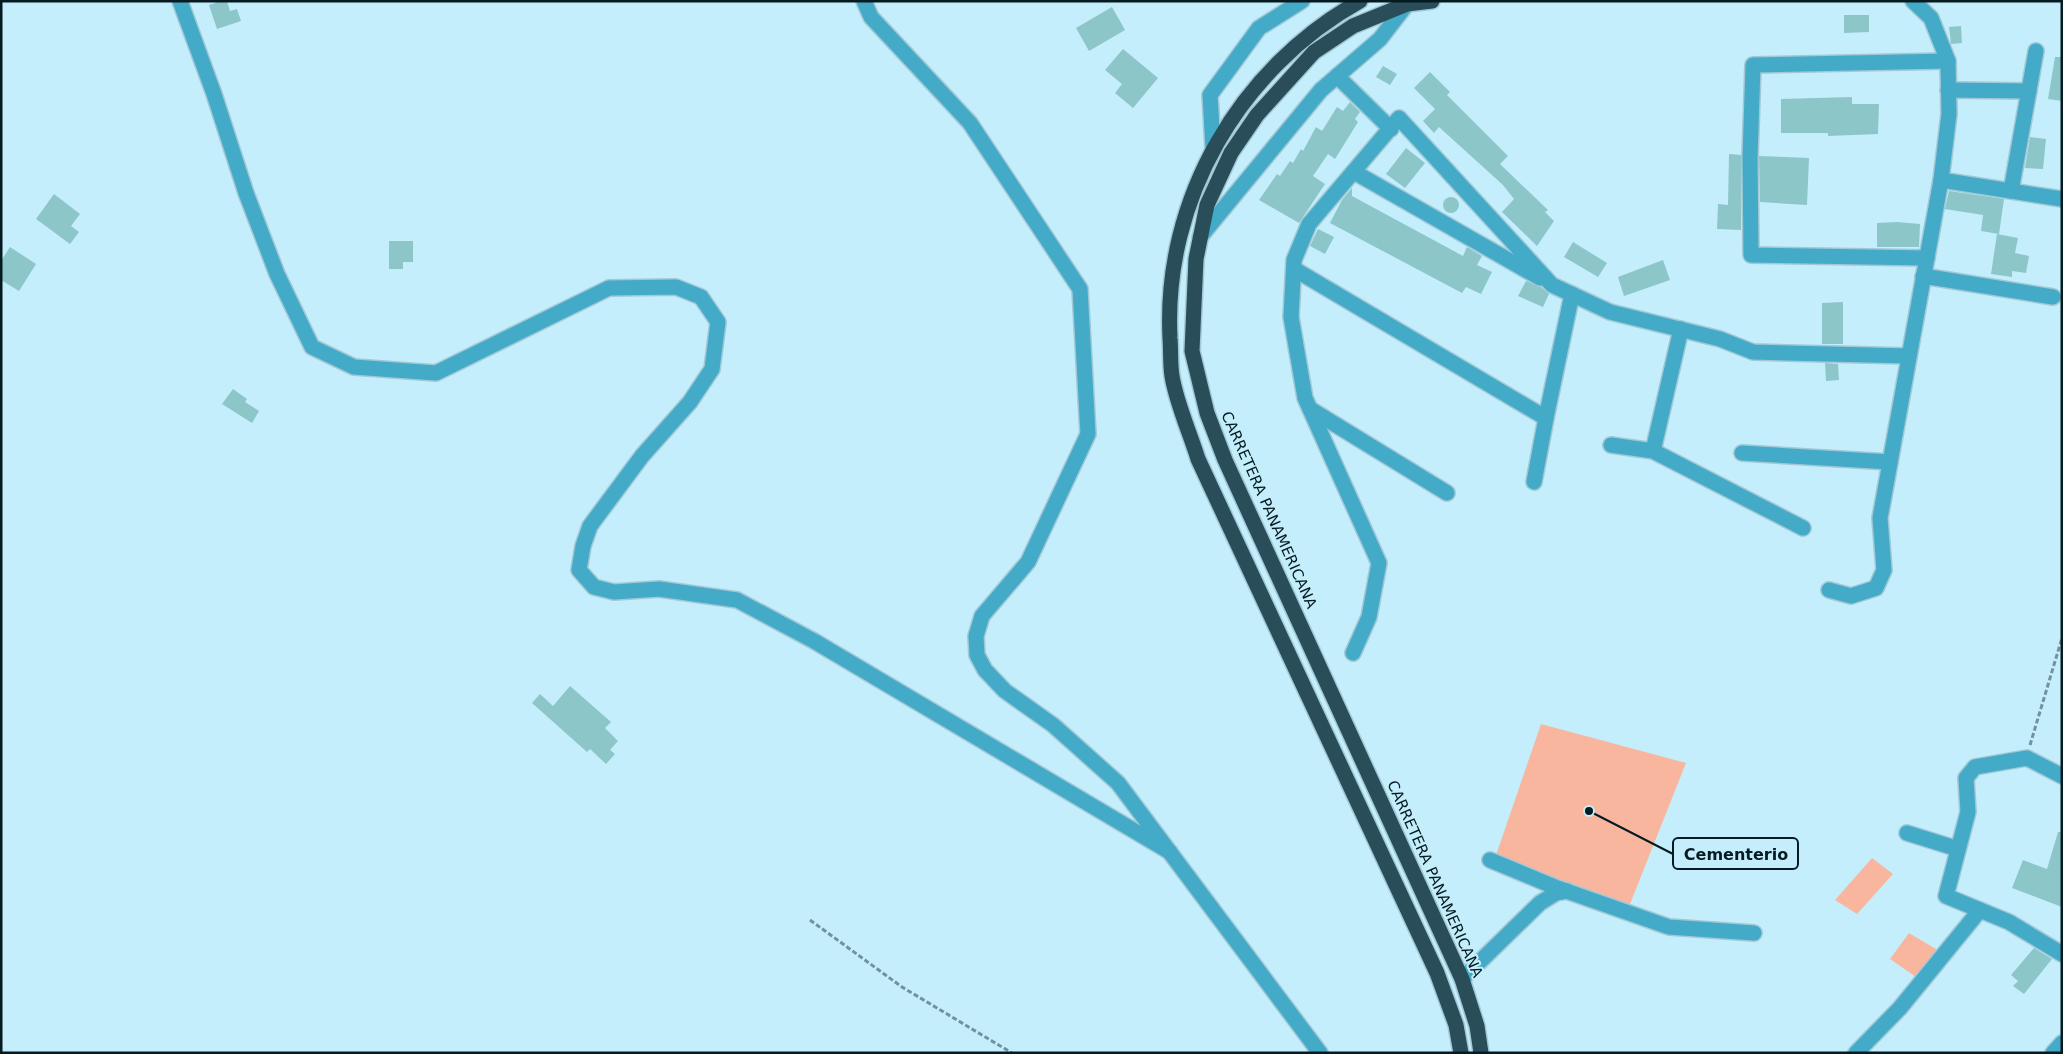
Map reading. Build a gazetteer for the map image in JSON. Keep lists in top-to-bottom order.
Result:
{
  "streets": {
    "highway": ["CARRETERA PANAMERICANA"]
  },
  "places": ["Cementerio"]
}
